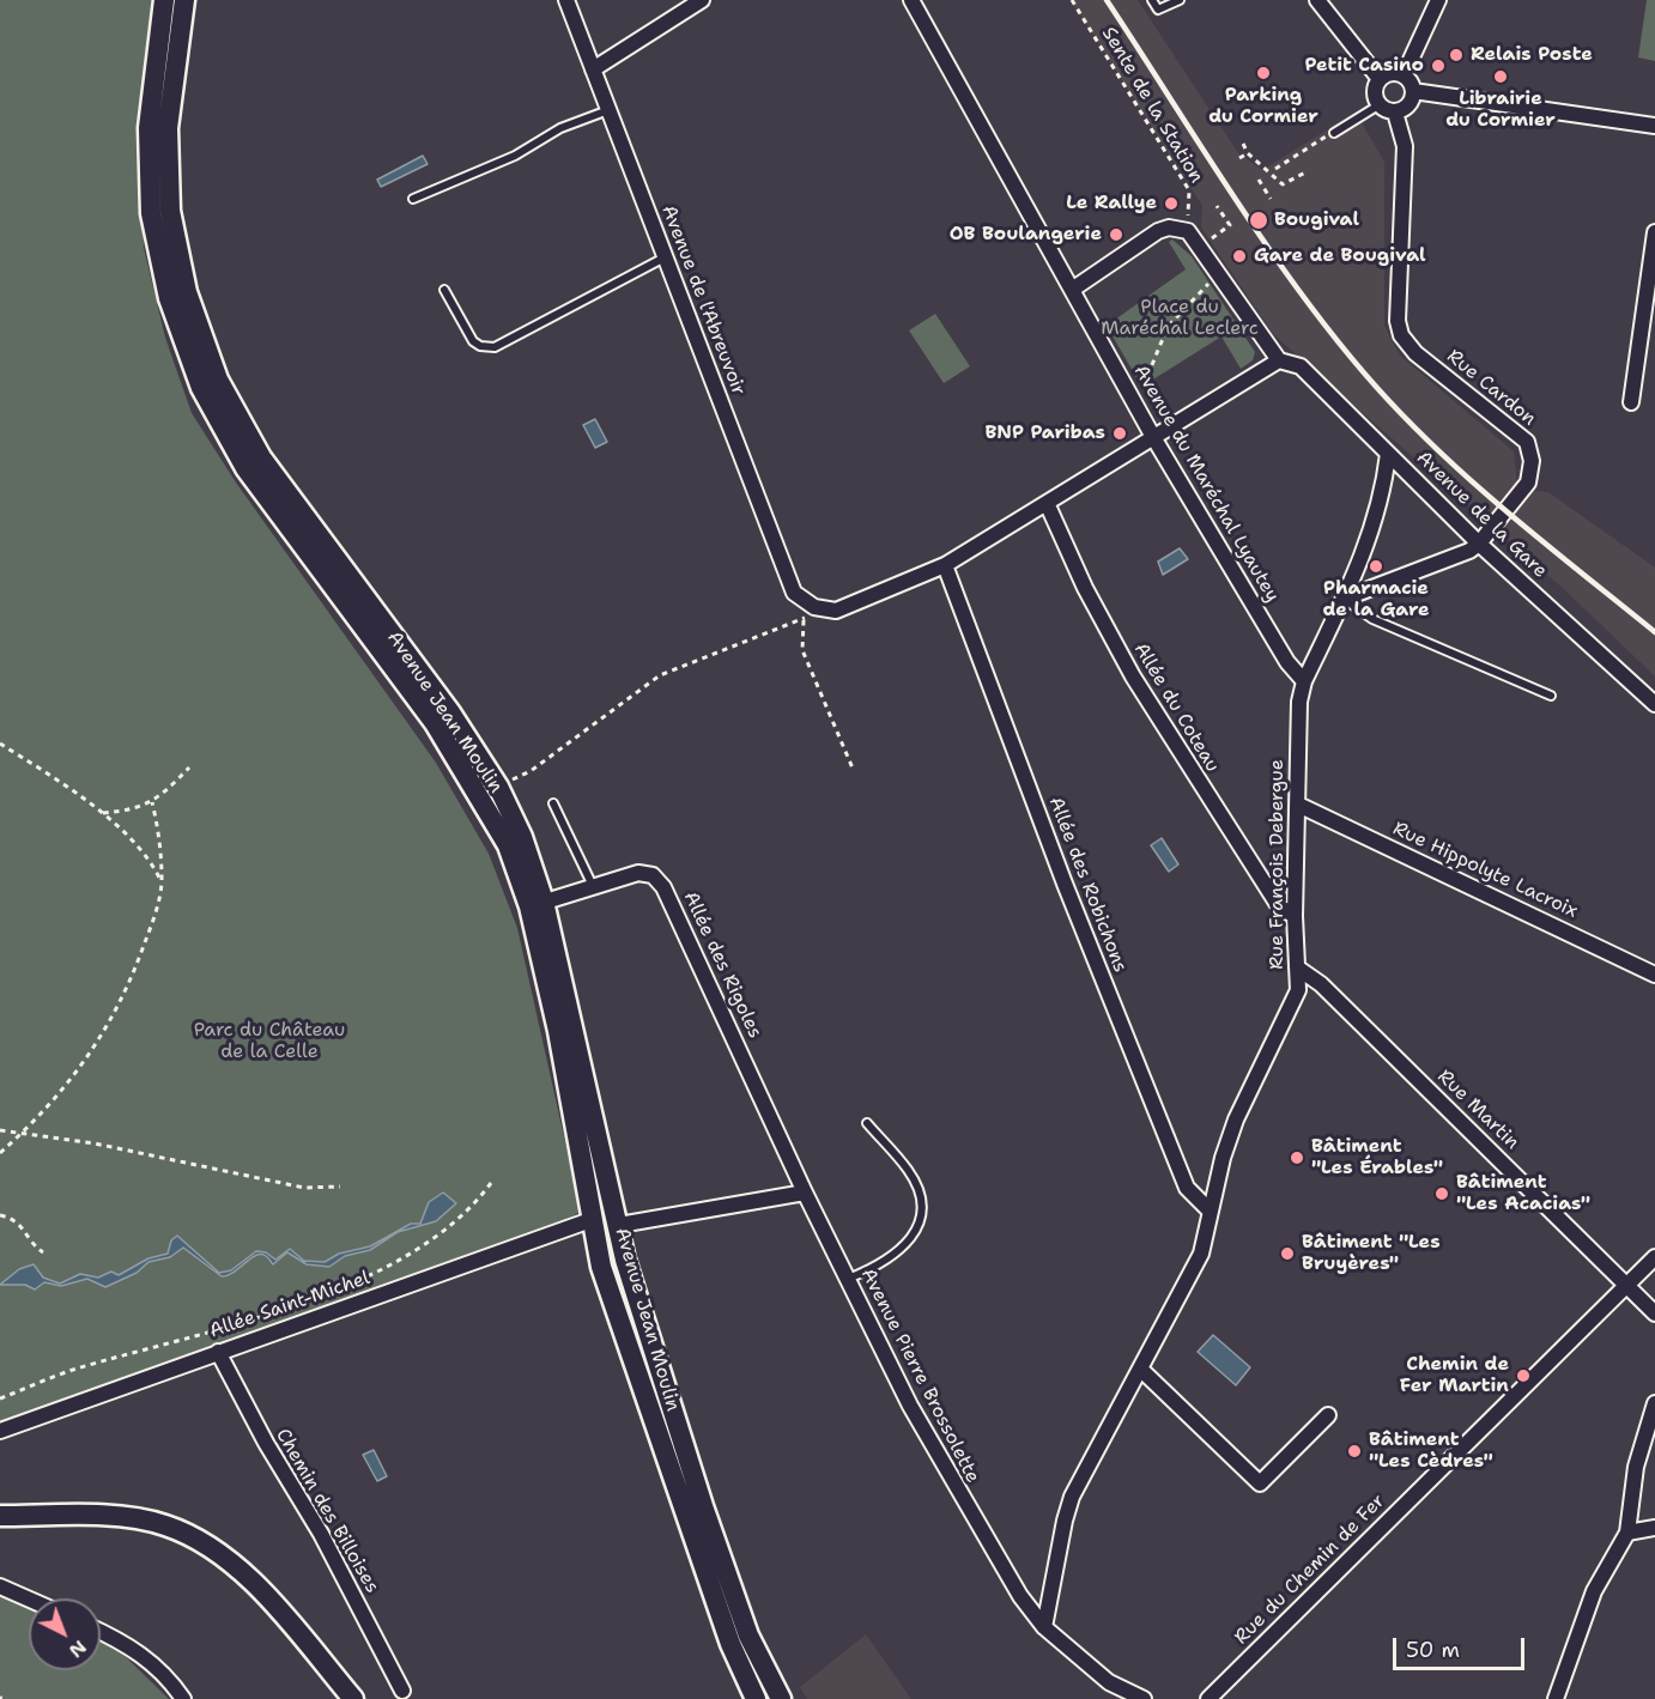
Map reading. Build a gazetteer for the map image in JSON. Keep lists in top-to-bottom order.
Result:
{
  "streets": {
    "main road": ["Avenue Jean Moulin"],
    "street": [
      "Avenue de l'Abreuvoir",
      "Rue Cardon",
      "Avenue du Maréchal Lyautey",
      "Avenue de la Gare",
      "Allée du Coteau",
      "Rue François Debergue",
      "Rue Hippolyte Lacroix",
      "Allée des Robichons",
      "Allée des Rigoles",
      "Rue Martin",
      "Allée Saint-Michel",
      "Avenue Pierre Brossolette",
      "Chemin des Billoises",
      "Rue du Chemin de Fer"
    ],
    "path": ["Sente de la Station"]
  },
  "crossings": [
    ["Rue Cardon", "Avenue de la Gare"],
    ["Rue Cardon", "Rue François Debergue"],
    ["Avenue du Maréchal Lyautey", "Rue François Debergue"],
    ["Avenue de la Gare", "Rue François Debergue"],
    ["Allée du Coteau", "Rue François Debergue"],
    ["Avenue Jean Moulin", "Allée des Rigoles"],
    ["Avenue Jean Moulin", "Allée Saint-Michel"],
    ["Rue François Debergue", "Rue Hippolyte Lacroix"],
    ["Rue François Debergue", "Allée des Robichons"],
    ["Rue François Debergue", "Rue Martin"],
    ["Rue François Debergue", "Avenue Pierre Brossolette"],
    ["Allée des Rigoles", "Avenue Pierre Brossolette"],
    ["Rue Martin", "Rue du Chemin de Fer"],
    ["Allée Saint-Michel", "Chemin des Billoises"]
  ],
  "parks": ["Place du Maréchal Leclerc", "Parc du Château de la Celle"],
  "places": [
    "Relais Poste",
    "Petit Casino",
    "Parking du Cormier",
    "Librairie du Cormier",
    "Le Rallye",
    "Bougival",
    "OB Boulangerie",
    "Gare de Bougival",
    "BNP Paribas",
    "Pharmacie de la Gare",
    "Bâtiment \"Les Érables\"",
    "Bâtiment \"Les Acacias\"",
    "Bâtiment \"Les Bruyères\"",
    "Chemin de Fer Martin",
    "Bâtiment \"Les Cèdres\""
  ],
  "scale_bar": "50 m",
  "north": "bottom right"
}
